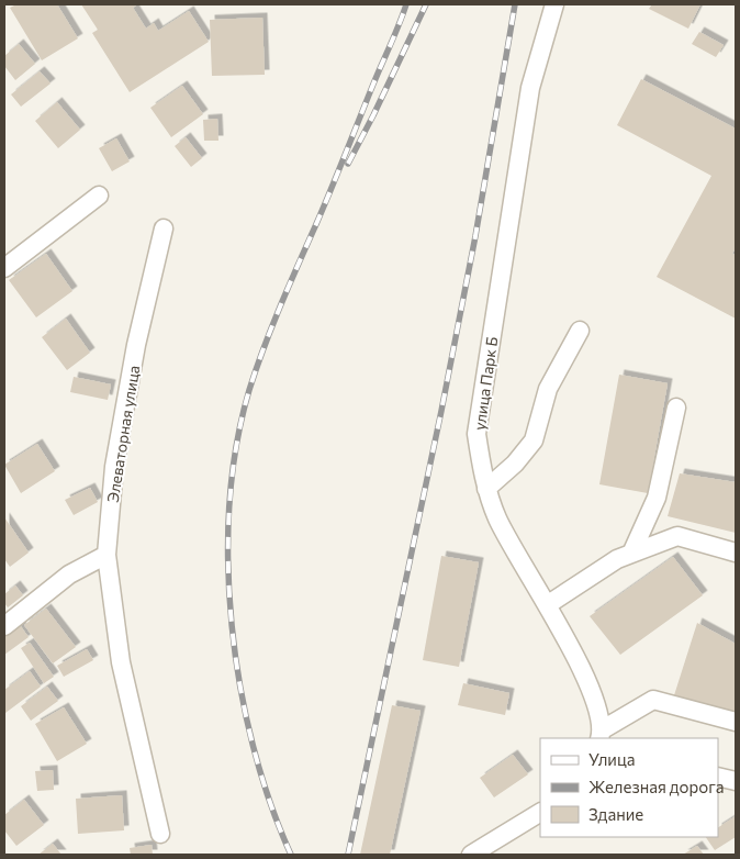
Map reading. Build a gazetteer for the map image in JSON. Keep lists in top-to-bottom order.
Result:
{
  "streets": {
    "street": ["улица Парк Б", "Элеваторная улица"]
  },
  "legend": ["Улица", "Железная дорога", "Здание"]
}
